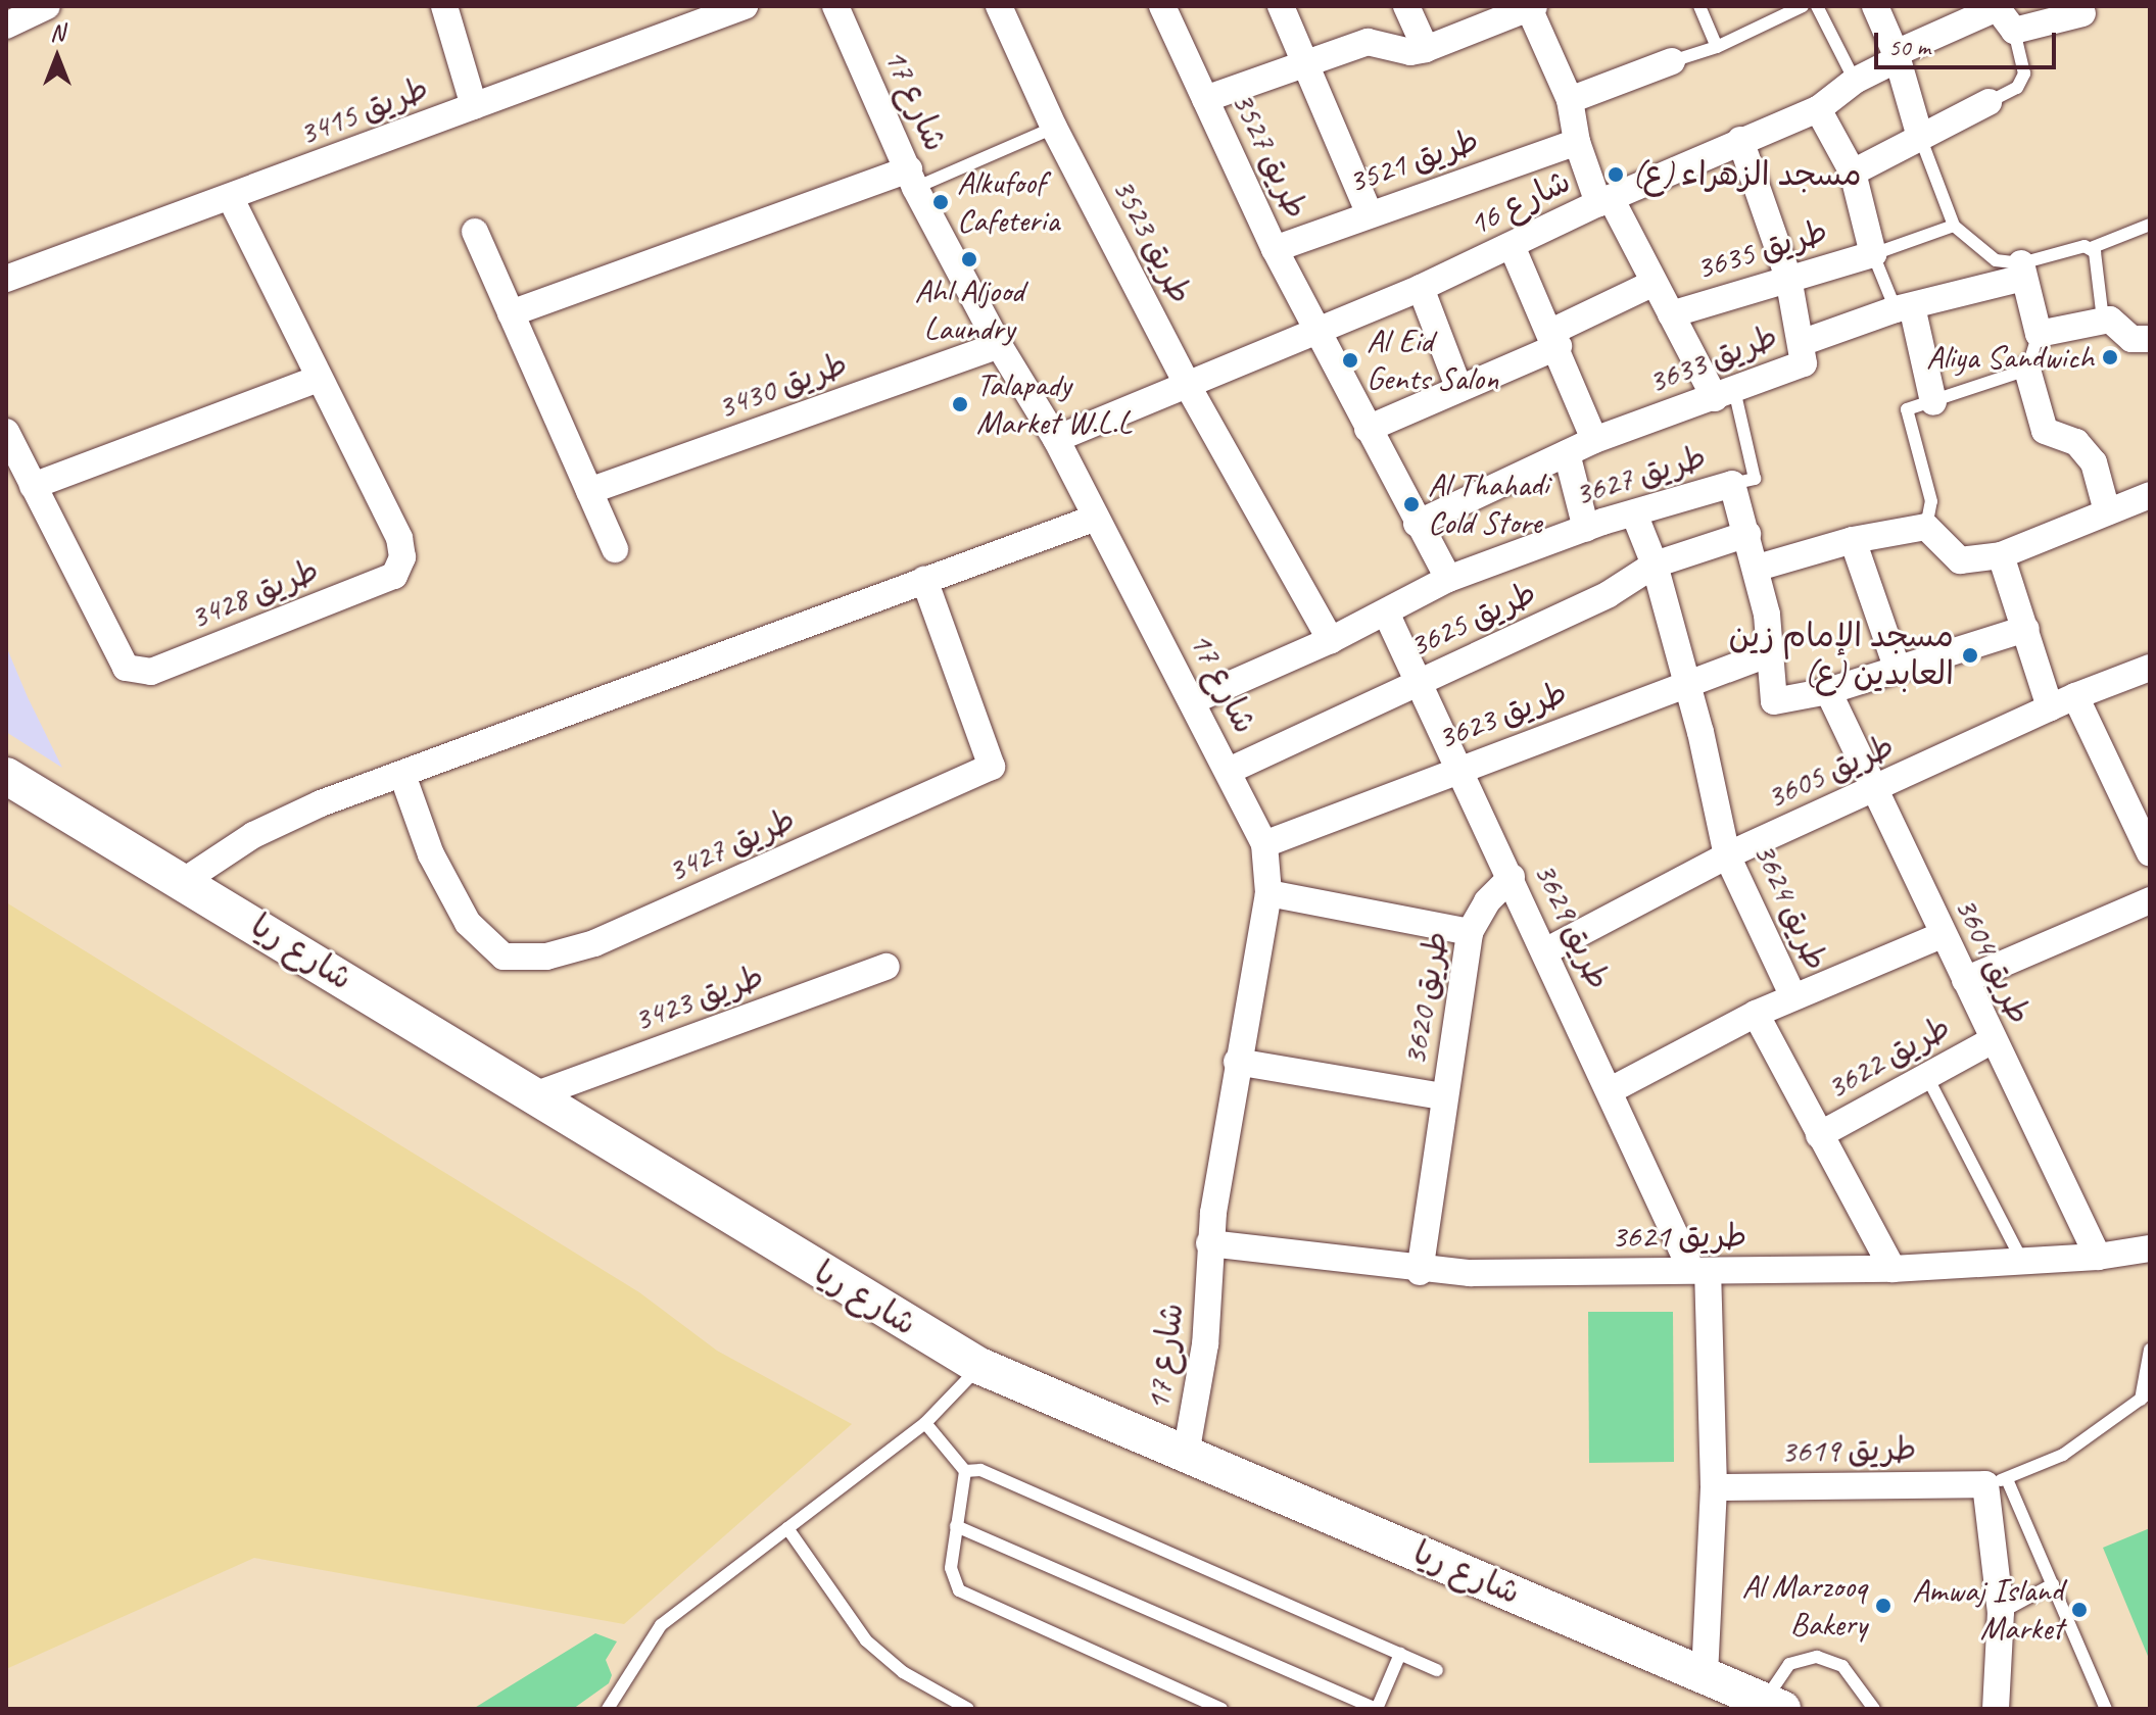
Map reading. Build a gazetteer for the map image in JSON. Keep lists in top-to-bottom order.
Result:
{
  "streets": {
    "main road": ["شارع ريا"],
    "street": [
      "شارع 17",
      "طريق 3415",
      "طريق 3527",
      "طريق 3521",
      "شارع 16",
      "طريق 3523",
      "طريق 3635",
      "طريق 3633",
      "طريق 3430",
      "طريق 3627",
      "طريق 3428",
      "طريق 3625",
      "طريق 3623",
      "طريق 3605",
      "طريق 3427",
      "طريق 3624",
      "طريق 3629",
      "طريق 3604",
      "طريق 3423",
      "طريق 3620",
      "طريق 3622",
      "طريق 3621",
      "طريق 3619"
    ]
  },
  "crossings": [
    ["شارع 17", "شارع 16"],
    ["شارع 17", "طريق 3430"],
    ["شارع 17", "طريق 3627"],
    ["شارع 17", "طريق 3625"],
    ["شارع 17", "طريق 3623"],
    ["شارع 17", "شارع ريا"],
    ["شارع 17", "طريق 3620"],
    ["شارع 17", "طريق 3621"],
    ["طريق 3415", "طريق 3428"],
    ["طريق 3527", "طريق 3521"],
    ["طريق 3527", "شارع 16"],
    ["شارع 16", "طريق 3523"],
    ["شارع 16", "طريق 3635"],
    ["شارع 16", "طريق 3633"],
    ["طريق 3635", "طريق 3633"],
    ["طريق 3633", "طريق 3627"],
    ["طريق 3627", "طريق 3624"],
    ["طريق 3627", "طريق 3629"],
    ["طريق 3625", "طريق 3624"],
    ["طريق 3625", "طريق 3629"],
    ["طريق 3623", "طريق 3624"],
    ["طريق 3623", "طريق 3629"],
    ["طريق 3605", "طريق 3624"],
    ["طريق 3605", "طريق 3629"],
    ["طريق 3605", "طريق 3604"],
    ["طريق 3629", "شارع ريا"],
    ["طريق 3629", "طريق 3620"],
    ["طريق 3629", "طريق 3621"],
    ["طريق 3629", "طريق 3619"],
    ["شارع ريا", "طريق 3423"],
    ["طريق 3604", "طريق 3622"],
    ["طريق 3604", "طريق 3621"],
    ["طريق 3620", "طريق 3621"],
    ["طريق 3622", "طريق 3621"]
  ],
  "places": [
    "مسجد الزهراء (ع)",
    "Alkufoof Cafeteria",
    "Ahl Aljood Laundry",
    "Aliya Sandwich",
    "Al Eid Gents Salon",
    "Talapady Market W.L.L",
    "Al Thahadi Cold Store",
    "مسجد الإمام زين العابدين (ع)",
    "Al Marzooq Bakery",
    "Amwaj Island Market"
  ],
  "scale_bar": "50 m",
  "north": "top"
}
